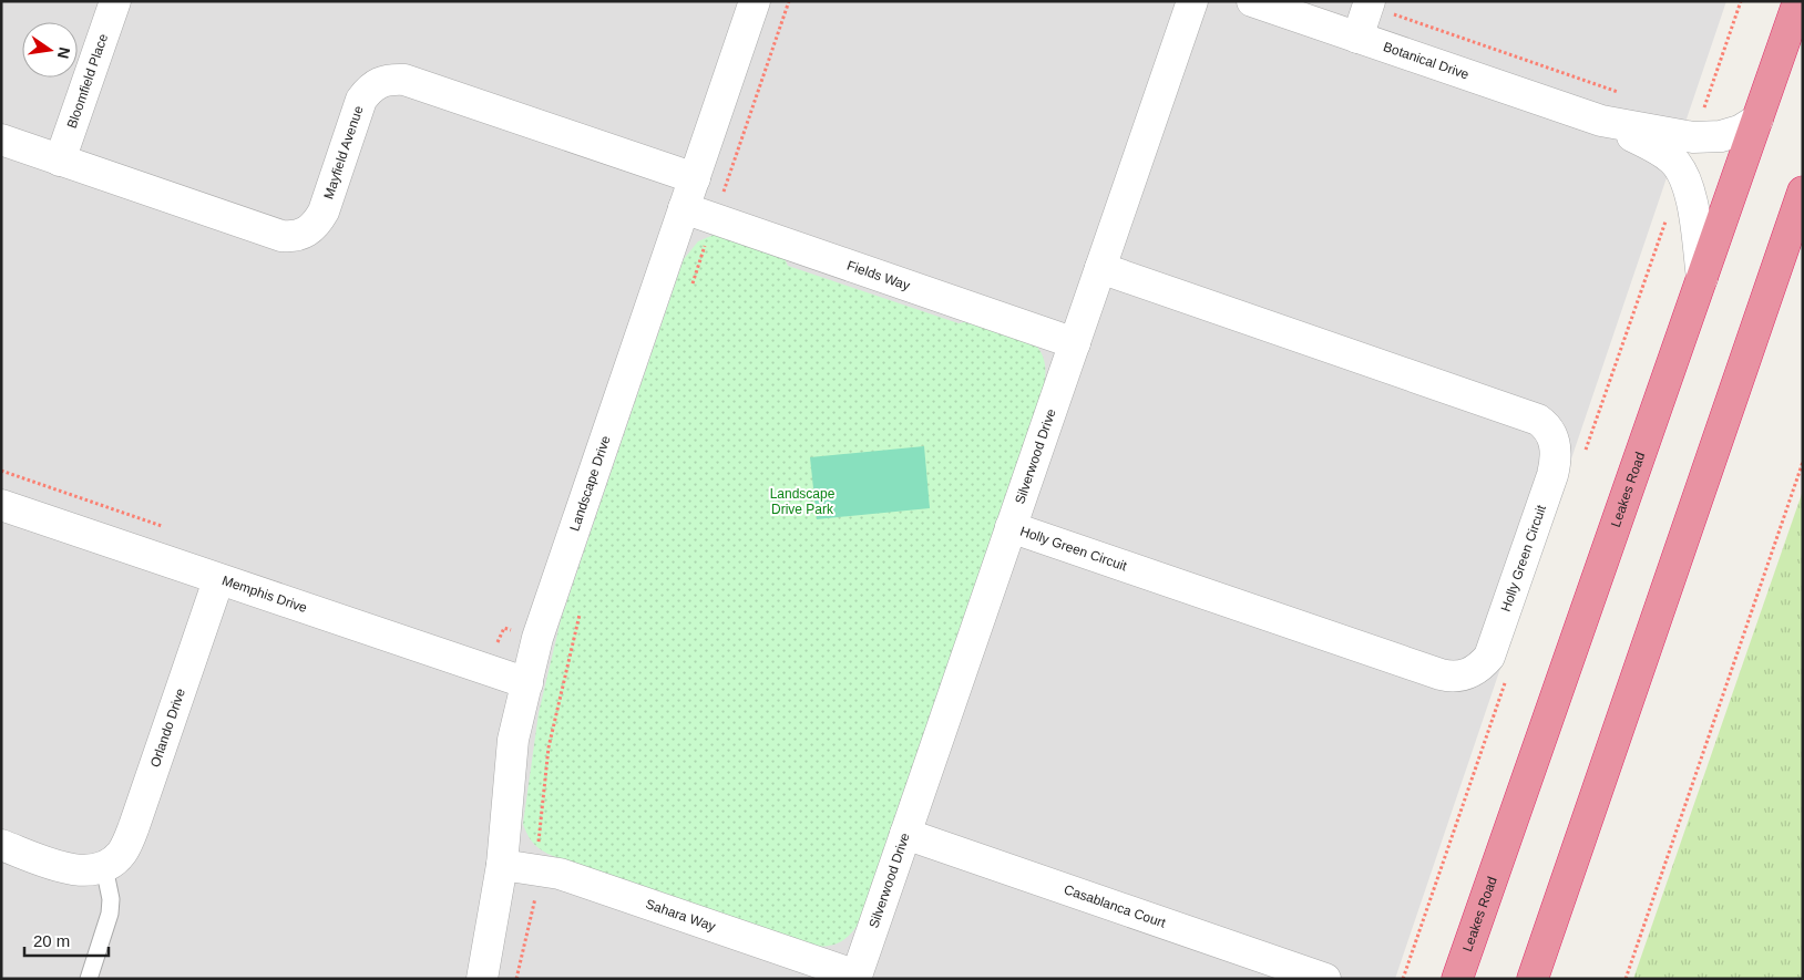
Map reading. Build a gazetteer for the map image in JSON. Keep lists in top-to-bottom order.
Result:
{
  "streets": {
    "highway": ["Leakes Road"],
    "street": [
      "Botanical Drive",
      "Bloomfield Place",
      "Mayfield Avenue",
      "Fields Way",
      "Silverwood Drive",
      "Landscape Drive",
      "Holly Green Circuit",
      "Memphis Drive",
      "Orlando Drive",
      "Casablanca Court",
      "Sahara Way"
    ]
  },
  "crossings": [
    ["Botanical Drive", "Leakes Road"],
    ["Bloomfield Place", "Mayfield Avenue"],
    ["Mayfield Avenue", "Landscape Drive"],
    ["Fields Way", "Silverwood Drive"],
    ["Fields Way", "Landscape Drive"],
    ["Silverwood Drive", "Holly Green Circuit"],
    ["Silverwood Drive", "Casablanca Court"],
    ["Silverwood Drive", "Sahara Way"],
    ["Landscape Drive", "Memphis Drive"],
    ["Landscape Drive", "Sahara Way"],
    ["Memphis Drive", "Orlando Drive"]
  ],
  "parks": ["Landscape Drive Park"],
  "scale_bar": "20 m",
  "north": "right"
}
